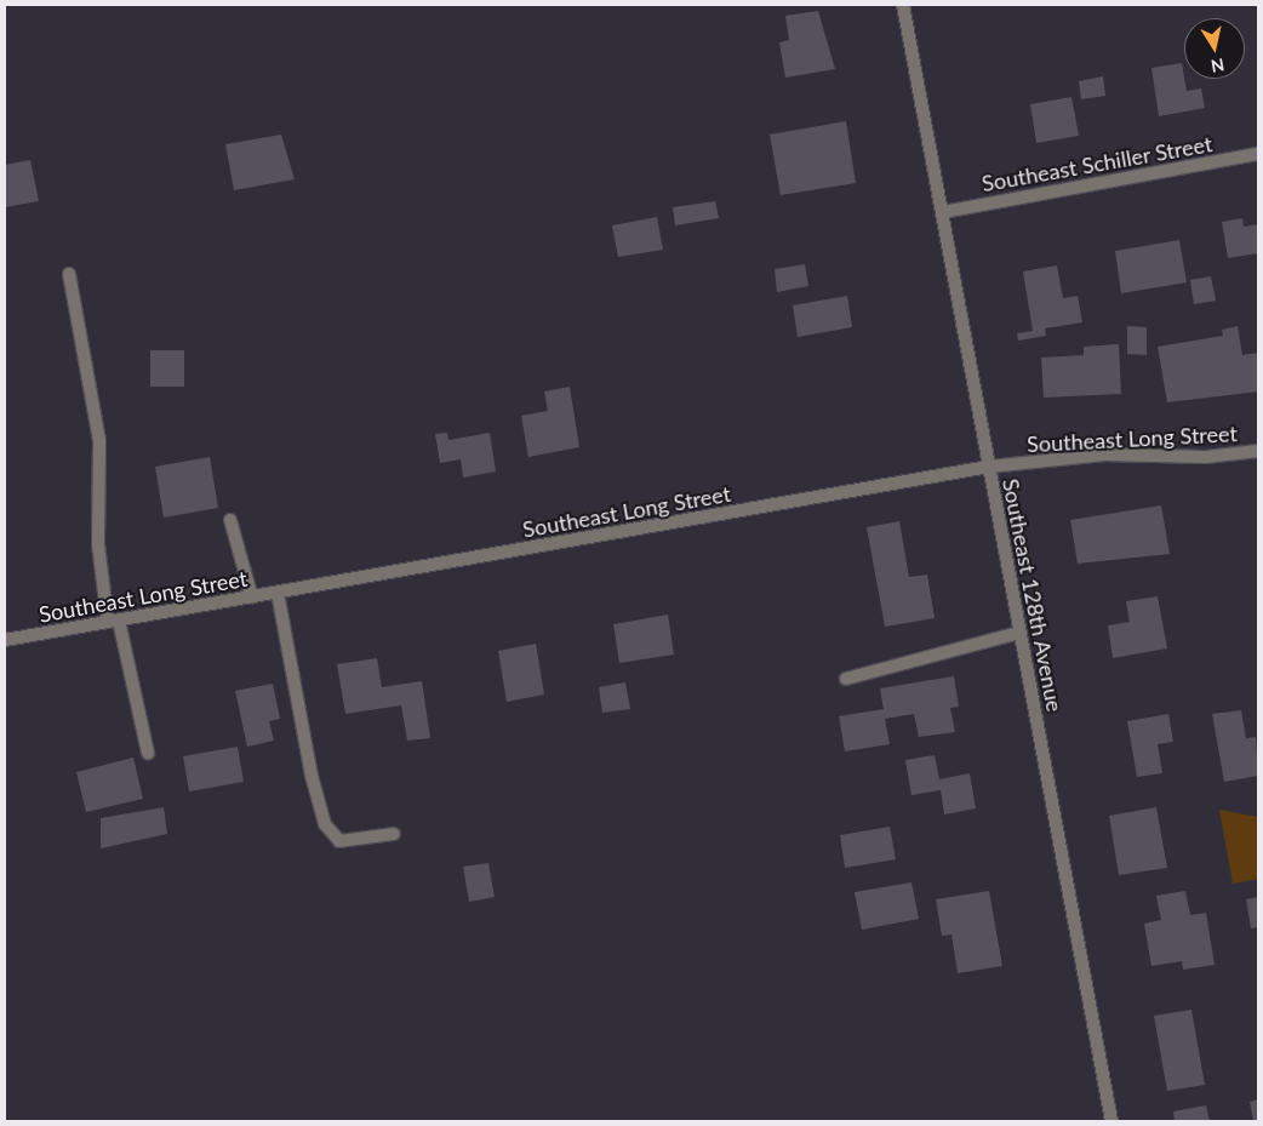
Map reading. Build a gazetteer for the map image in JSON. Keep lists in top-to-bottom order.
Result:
{
  "streets": {
    "street": ["Southeast Schiller Street", "Southeast Long Street", "Southeast 128th Avenue"]
  },
  "crossings": [
    ["Southeast Schiller Street", "Southeast 128th Avenue"],
    ["Southeast Long Street", "Southeast 128th Avenue"]
  ],
  "north": "bottom"
}
